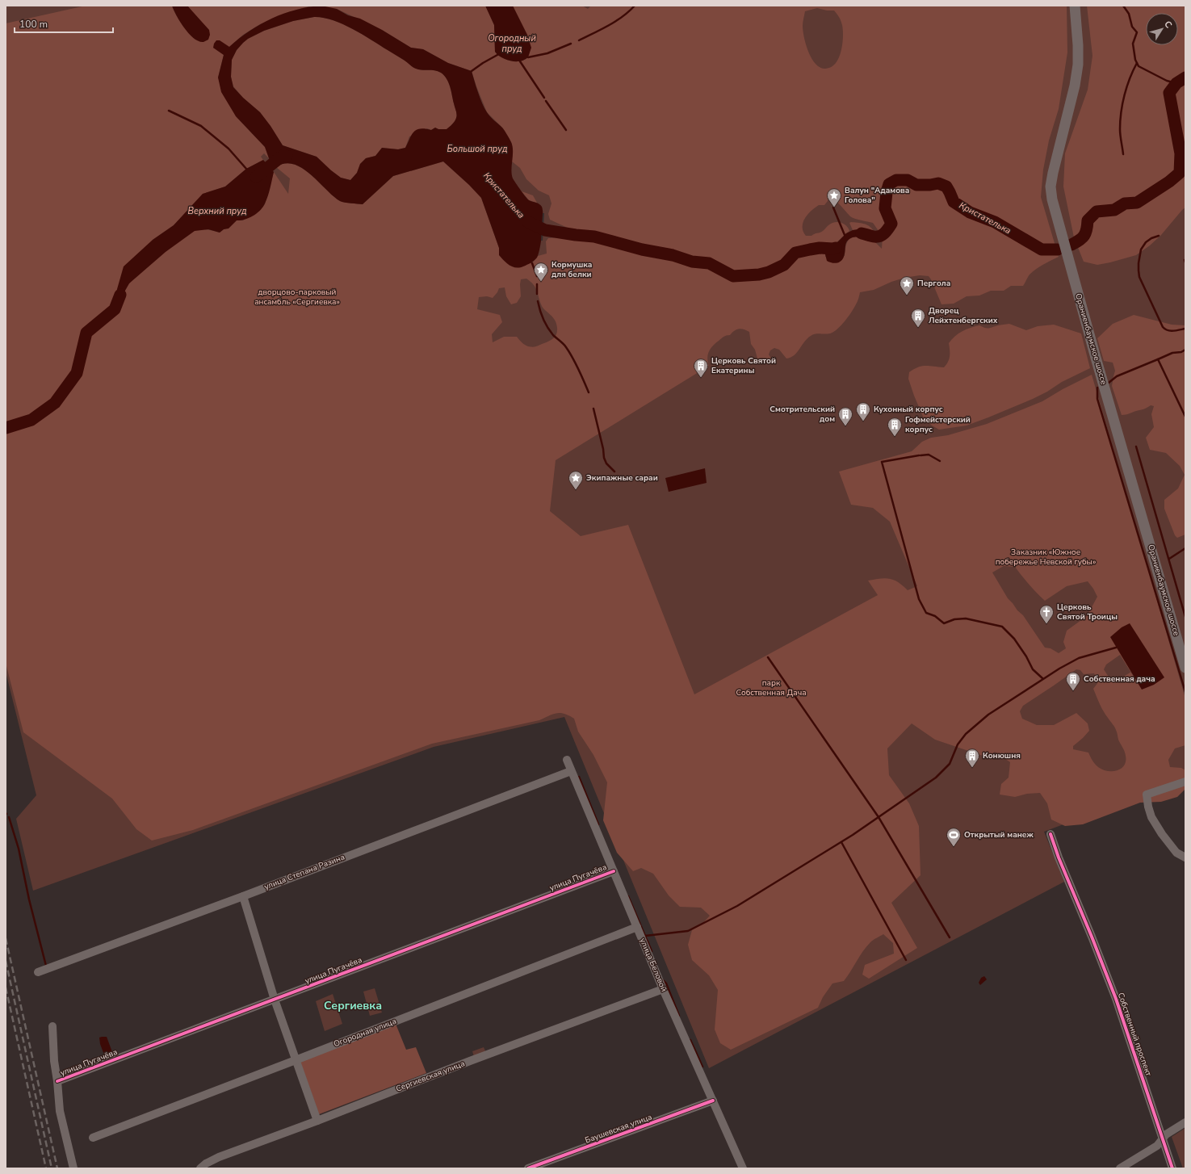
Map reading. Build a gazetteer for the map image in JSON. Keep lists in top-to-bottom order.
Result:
{
  "streets": {
    "main road": ["Ораниенбаумское шоссе"],
    "street": [
      "улица Степана Разина",
      "улица Пугачёва",
      "улица Беловой",
      "Огородная улица",
      "Собственный проспект",
      "Сергиевская улица",
      "Баушевская улица"
    ]
  },
  "crossings": [
    ["улица Степана Разина", "улица Беловой"],
    ["улица Пугачёва", "улица Беловой"],
    ["улица Беловой", "Огородная улица"],
    ["улица Беловой", "Сергиевская улица"],
    ["улица Беловой", "Баушевская улица"]
  ],
  "districts": ["Сергиевка"],
  "water": [
    "Огородный пруд",
    "Большой пруд",
    "Кристателька",
    "Верхний пруд"
  ],
  "parks": ["дворцово-парковый ансамбль «Сергиевка»", "Заказник «Южное побережье Невской губы»", "парк Собственная Дача"],
  "places": {
    "place": [
      "Валун \"Адамова Голова\"",
      "Кормушка для белки",
      "Пергола",
      "Экипажные сараи"
    ],
    "building": [
      "Дворец Лейхтенбергских",
      "Церковь Святой Екатерины",
      "Кухонный корпус",
      "Смотрительский дом",
      "Гофмейстерский корпус",
      "Собственная дача",
      "Конюшня"
    ],
    "church": ["Церковь Святой Троицы"],
    "sports": ["Открытый манеж"]
  },
  "scale_bar": "100 m",
  "north": "top right"
}
